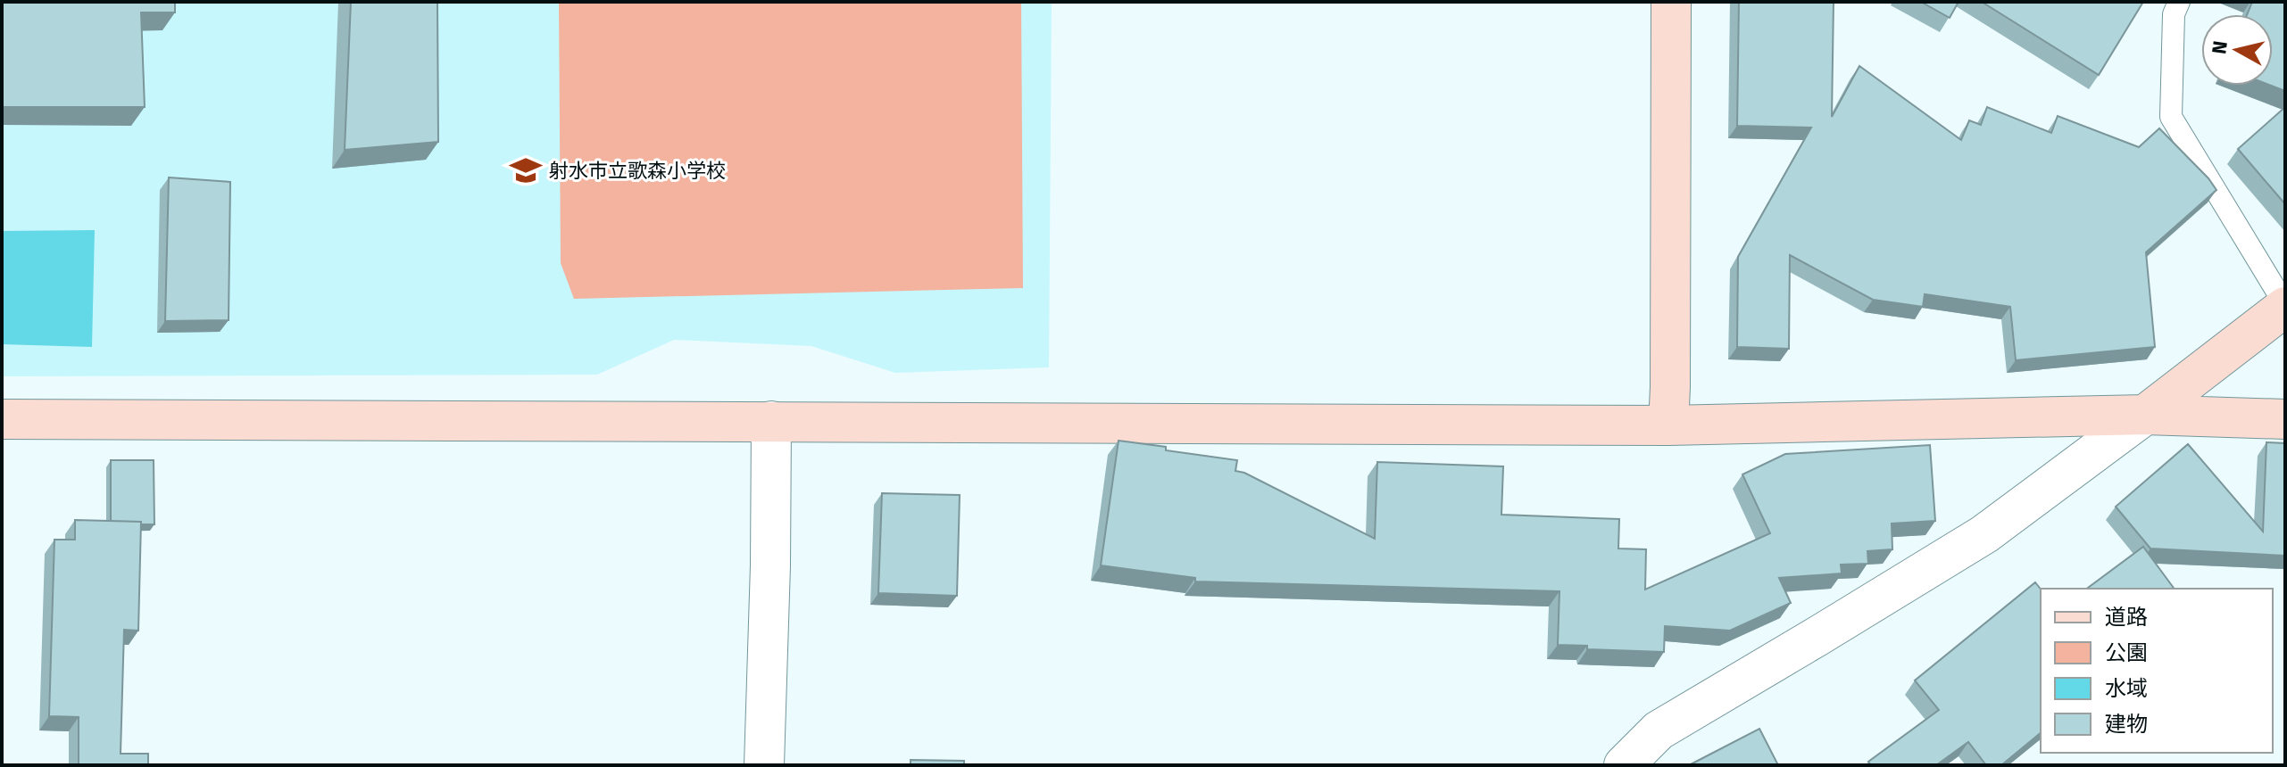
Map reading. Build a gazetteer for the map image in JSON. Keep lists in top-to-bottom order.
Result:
{
  "places": {
    "school or university": ["射水市立歌森小学校"]
  },
  "legend": [
    "道路",
    "公園",
    "水域",
    "建物"
  ],
  "north": "left"
}
